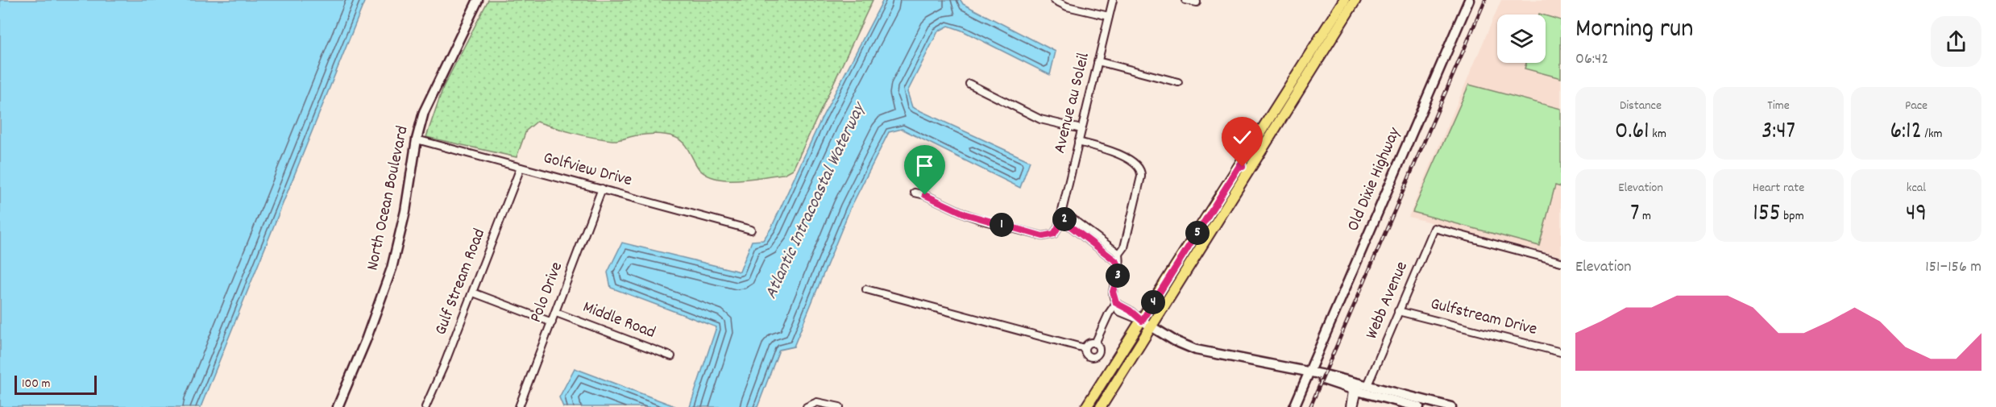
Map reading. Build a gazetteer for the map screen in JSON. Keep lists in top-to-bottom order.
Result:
{
  "streets": {
    "street": [
      "Avenue au Soleil",
      "Golfview Drive",
      "Old Dixie Highway",
      "North Ocean Boulevard",
      "Gulf Stream Road",
      "Polo Drive",
      "Webb Avenue",
      "Gulfstream Drive",
      "Middle Road"
    ]
  },
  "crossings": [
    ["Golfview Drive", "North Ocean Boulevard"],
    ["Golfview Drive", "Gulf Stream Road"],
    ["Golfview Drive", "Polo Drive"],
    ["Polo Drive", "Middle Road"],
    ["Webb Avenue", "Gulfstream Drive"]
  ],
  "water": ["Atlantic Intracoastal Waterway"],
  "scale_bar": "100 m",
  "page": {
    "heading": ["Morning run", "06:42"],
    "stats": [
      ["Distance", "0.61 km"],
      ["Time", "3:47"],
      ["Pace", "6:12 /km"],
      ["Elevation", "7 m"],
      ["Heart rate", "155 bpm"],
      ["kcal", "49"]
    ],
    "pins": [
      "2",
      "1",
      "5",
      "3",
      "4"
    ],
    "chart": ["Elevation", "151–156 m"],
    "scale": "100 m"
  }
}
